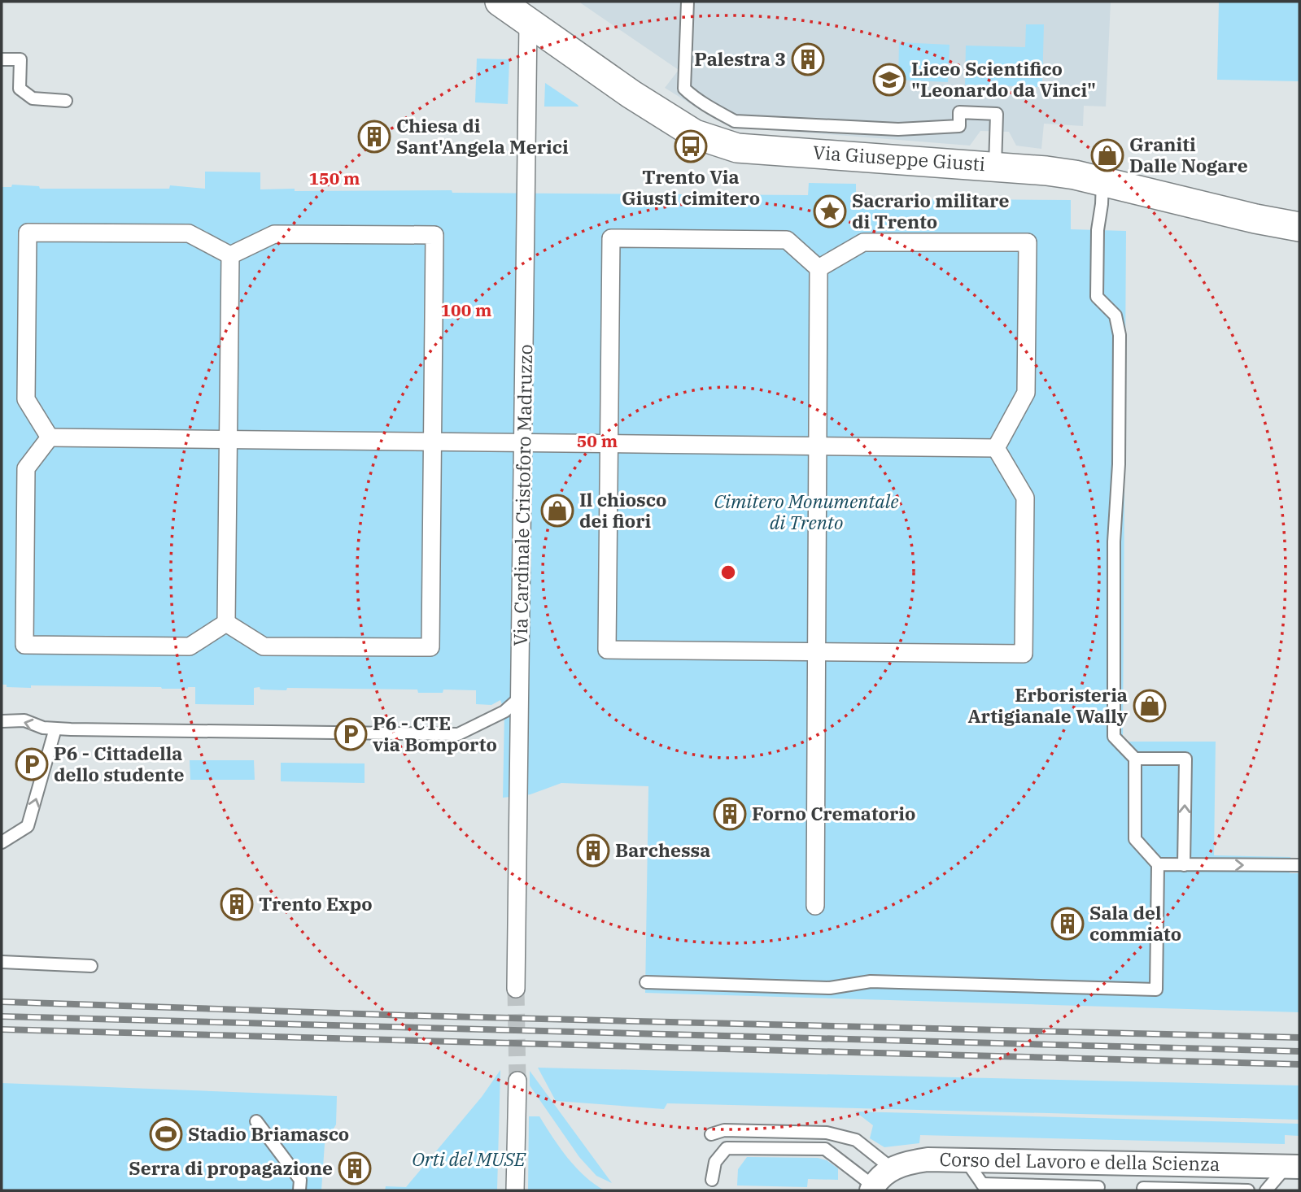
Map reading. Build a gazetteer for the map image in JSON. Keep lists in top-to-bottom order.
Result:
{
  "streets": {
    "street": ["Via Giuseppe Giusti", "Via Cardinale Cristoforo Madruzzo", "Corso del Lavoro e della Scienza"]
  },
  "crossings": [
    ["Via Giuseppe Giusti", "Via Cardinale Cristoforo Madruzzo"]
  ],
  "parks": ["Cimitero Monumentale di Trento", "Orti del MUSE"],
  "places": {
    "building": [
      "Palestra 3",
      "Chiesa di Sant'Angela Merici",
      "Forno Crematorio",
      "Barchessa",
      "Trento Expo",
      "Sala del commiato",
      "Serra di propagazione"
    ],
    "school or university": ["Liceo Scientifico \"Leonardo da Vinci\""],
    "bus stop": ["Trento Via Giusti cimitero"],
    "shop": ["Graniti Dalle Nogare", "Il chiosco dei fiori", "Erboristeria Artigianale Wally"],
    "place": ["Sacrario militare di Trento"],
    "parking": ["P6 - CTE via Bomporto", "P6 - Cittadella dello studente"],
    "sports": ["Stadio Briamasco"]
  },
  "rings": ["150 m", "100 m", "50 m"]
}
